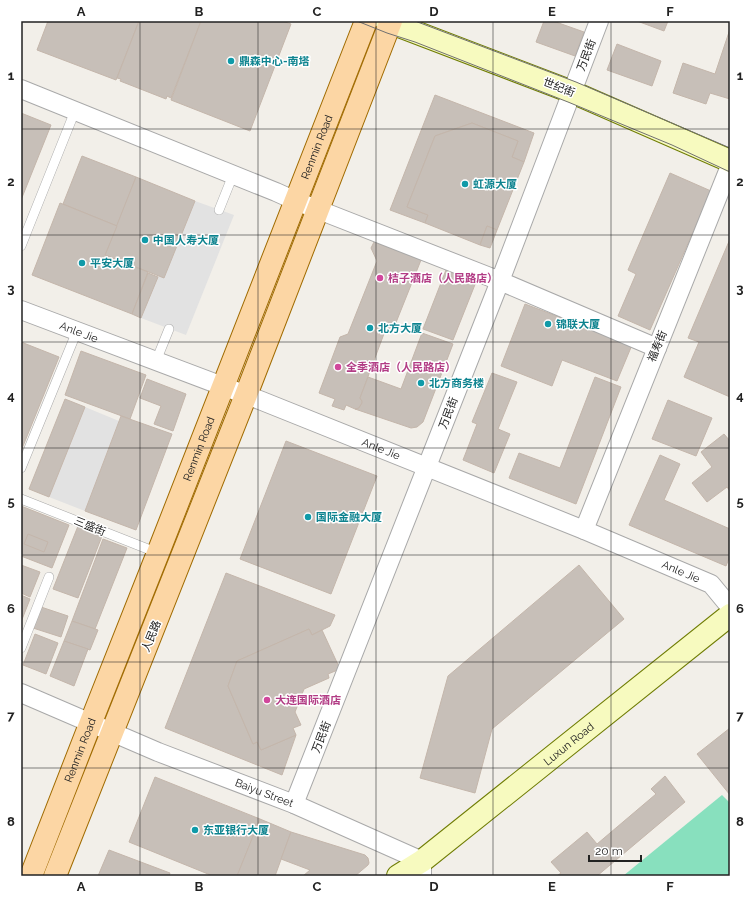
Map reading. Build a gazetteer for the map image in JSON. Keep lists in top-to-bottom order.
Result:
{
  "streets": {
    "main road": [
      "世纪街",
      "Renmin Road",
      "人民路",
      "Luxun Road"
    ],
    "street": [
      "万民街",
      "Anle Jie",
      "福寿街",
      "Baiyu Street"
    ],
    "lane": ["三盛街"]
  },
  "crossings": [
    ["万民街", "世纪街"],
    ["万民街", "Anle Jie"],
    ["万民街", "Baiyu Street"],
    ["世纪街", "福寿街"],
    ["Renmin Road", "Anle Jie"],
    ["Renmin Road", "三盛街"],
    ["Renmin Road", "Baiyu Street"],
    ["Anle Jie", "福寿街"],
    ["Anle Jie", "人民路"],
    ["人民路", "Baiyu Street"],
    ["Luxun Road", "Baiyu Street"]
  ],
  "places": [
    "鼎森中心-南塔",
    "虹源大厦",
    "中国人寿大厦",
    "平安大厦",
    "桔子酒店（人民路店）",
    "锦联大厦",
    "北方大厦",
    "全季酒店（人民路店）",
    "北方商务楼",
    "国际金融大厦",
    "大连国际酒店",
    "东亚银行大厦"
  ],
  "scale_bar": "20 m",
  "grid": {
    "columns": [
      "A",
      "B",
      "C",
      "D",
      "E",
      "F"
    ],
    "rows": [
      "1",
      "2",
      "3",
      "4",
      "5",
      "6",
      "7",
      "8"
    ]
  }
}
